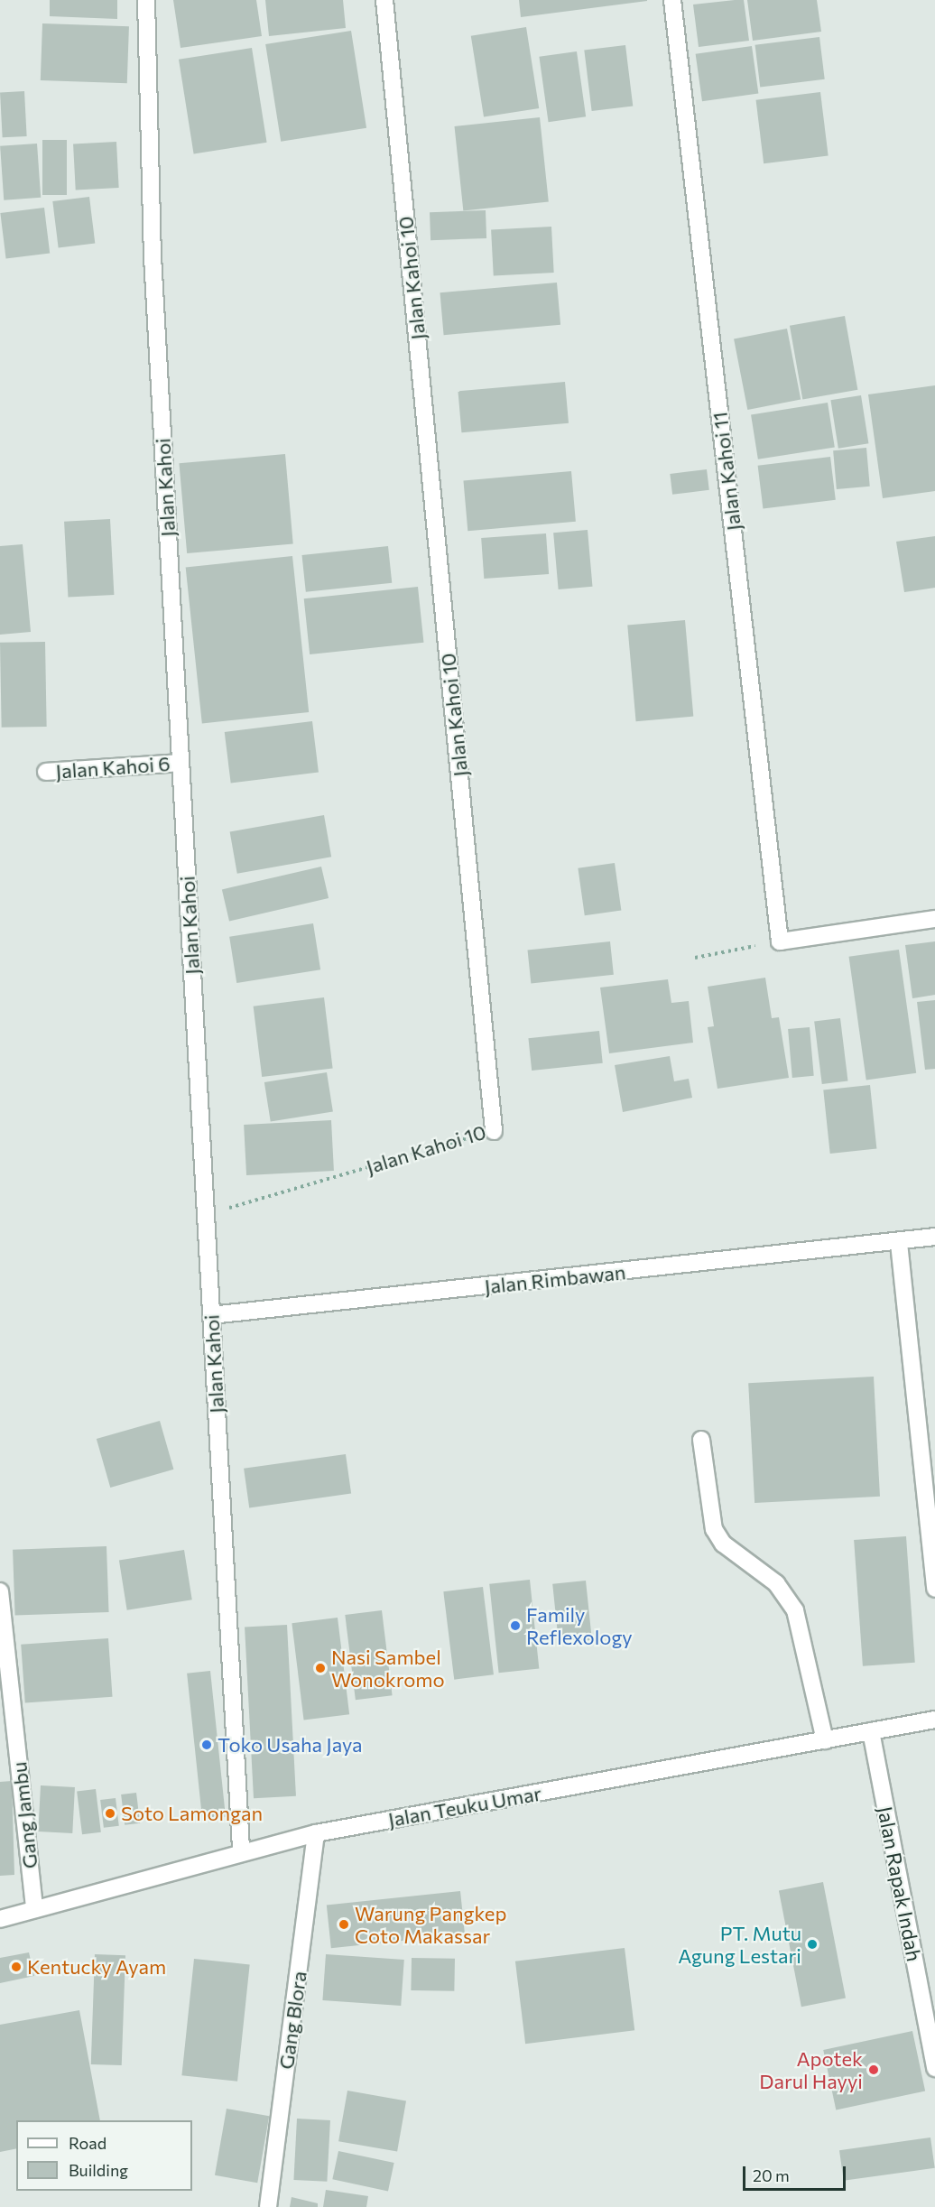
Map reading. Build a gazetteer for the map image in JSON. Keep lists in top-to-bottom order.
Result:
{
  "streets": {
    "street": [
      "Jalan Kahoi 10",
      "Jalan Kahoi 11",
      "Jalan Kahoi",
      "Jalan Kahoi 6",
      "Jalan Rimbawan",
      "Jalan Teuku Umar",
      "Gang Jambu",
      "Jalan Rapak Indah",
      "Gang Blora"
    ]
  },
  "crossings": [
    ["Jalan Kahoi 10", "Jalan Kahoi"],
    ["Jalan Kahoi", "Jalan Kahoi 6"],
    ["Jalan Kahoi", "Jalan Rimbawan"],
    ["Jalan Kahoi", "Jalan Teuku Umar"],
    ["Jalan Teuku Umar", "Gang Jambu"],
    ["Jalan Teuku Umar", "Jalan Rapak Indah"],
    ["Jalan Teuku Umar", "Gang Blora"]
  ],
  "places": [
    "Family Reflexology",
    "Nasi Sambel Wonokromo",
    "Toko Usaha Jaya",
    "Soto Lamongan",
    "Warung Pangkep Coto Makassar",
    "PT. Mutu Agung Lestari",
    "Kentucky Ayam",
    "Apotek Darul Hayyi"
  ],
  "legend": ["Road", "Building"],
  "scale_bar": "20 m"
}
